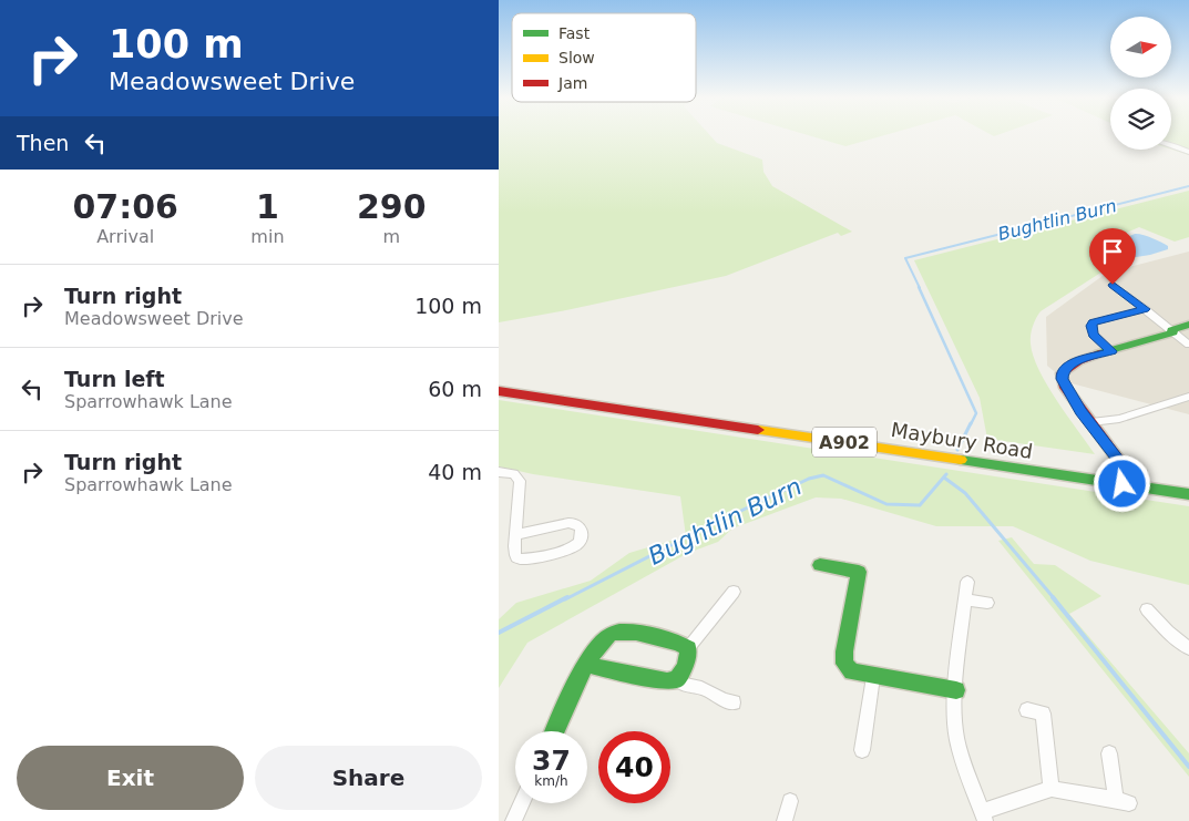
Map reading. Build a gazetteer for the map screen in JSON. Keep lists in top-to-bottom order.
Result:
{
  "streets": {
    "street": ["Maybury Road", "A902"]
  },
  "water": ["Bughtlin Burn"],
  "legend": ["Fast", "Slow", "Jam"],
  "north": "right",
  "page": {
    "turn": ["100 m", "Meadowsweet Drive"],
    "then": "Then",
    "eta": [
      "07:06",
      "Arrival",
      "1",
      "min",
      "290",
      "m"
    ],
    "list": [
      {
        "name": "Turn right",
        "note": "Meadowsweet Drive",
        "value": "100 m"
      },
      {
        "name": "Turn left",
        "note": "Sparrowhawk Lane",
        "value": "60 m"
      },
      {
        "name": "Turn right",
        "note": "Sparrowhawk Lane",
        "value": "40 m"
      }
    ],
    "speed": "37 km/h",
    "limit": "40",
    "buttons": ["Exit", "Share"]
  }
}
